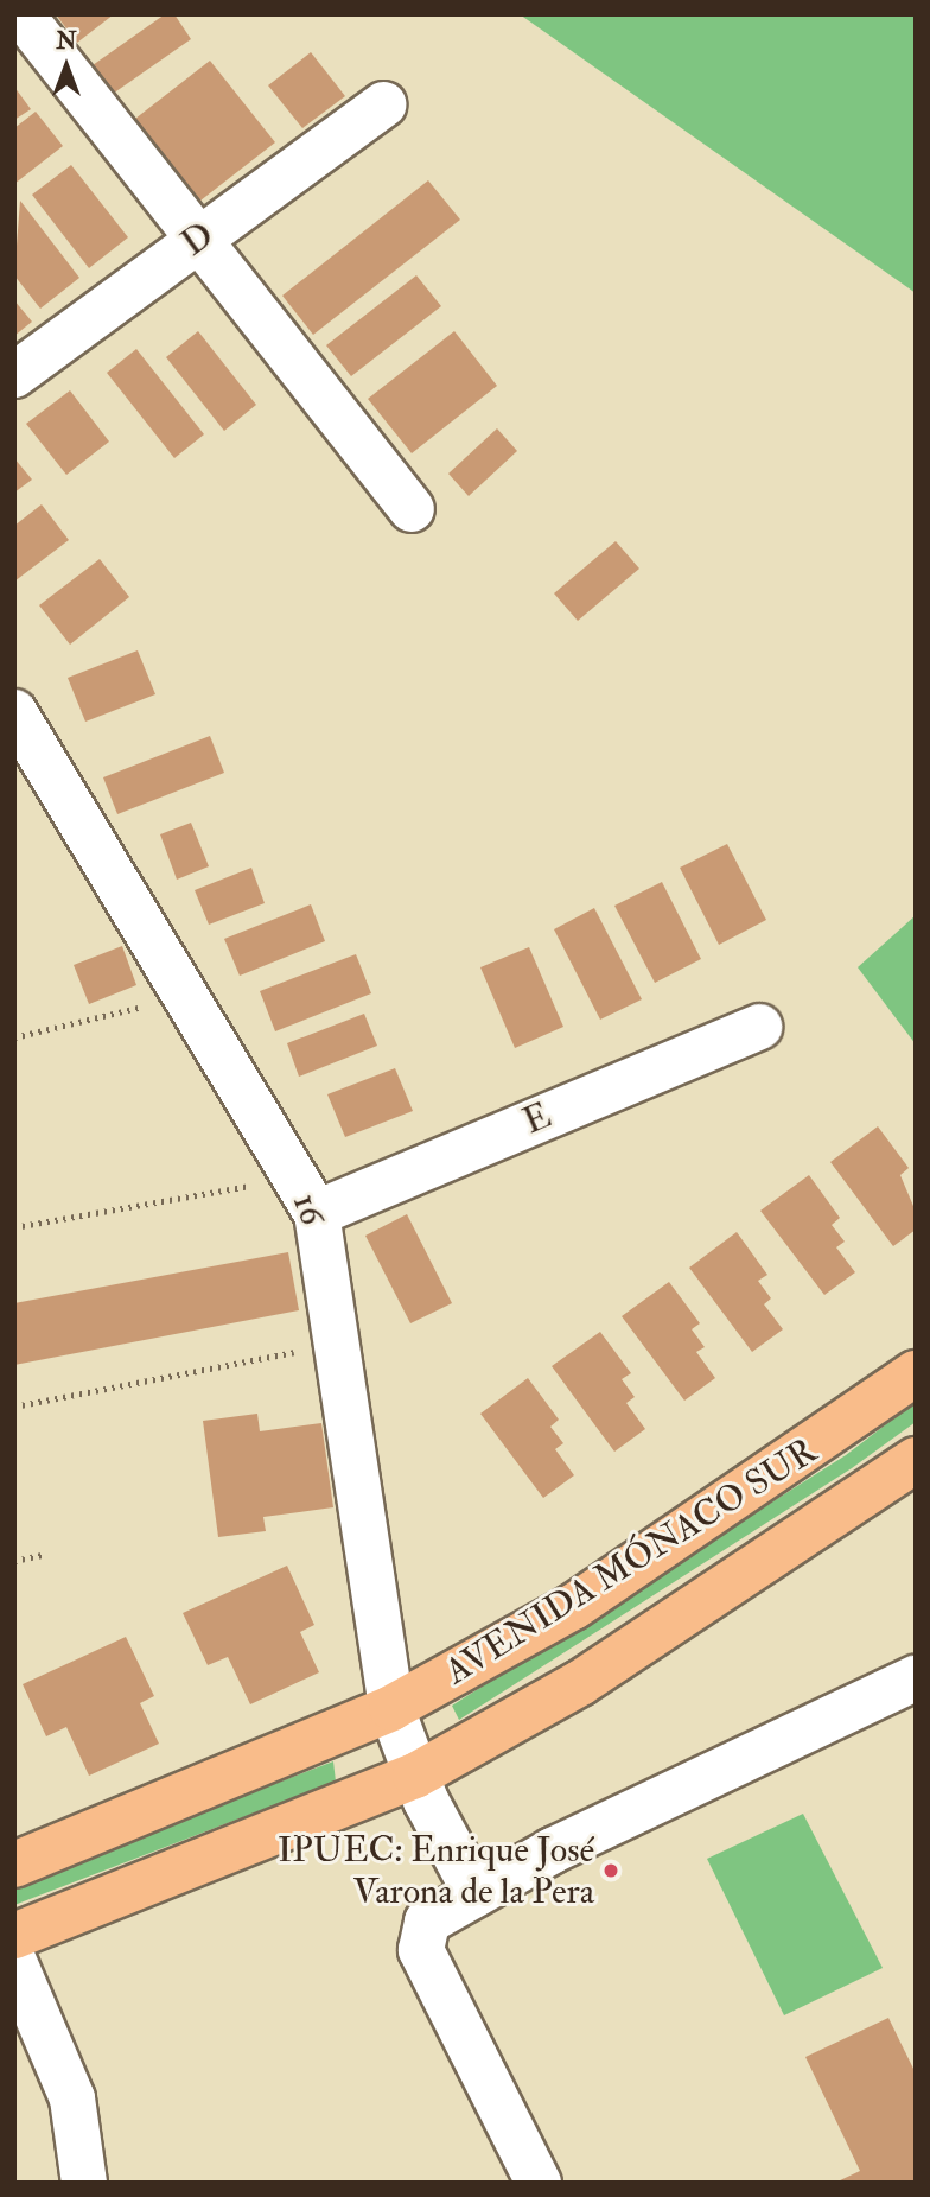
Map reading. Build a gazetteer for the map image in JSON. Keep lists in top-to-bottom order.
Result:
{
  "streets": {
    "main road": ["AVENIDA MÓNACO SUR"],
    "street": ["D", "E", "16"]
  },
  "crossings": [
    ["E", "16"],
    ["16", "AVENIDA MÓNACO SUR"]
  ],
  "places": ["IPUEC: Enrique José Varona de la Pera"],
  "north": "top"
}
